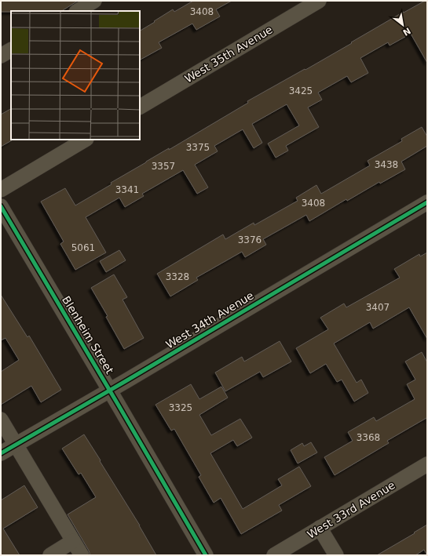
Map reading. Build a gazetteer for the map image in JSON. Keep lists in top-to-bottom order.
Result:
{
  "streets": {
    "street": [
      "West 35th Avenue",
      "West 34th Avenue",
      "Blenheim Street",
      "West 33rd Avenue"
    ]
  },
  "crossings": [
    ["West 34th Avenue", "Blenheim Street"]
  ],
  "house_numbers": [
    "3408",
    "3425",
    "3375",
    "3438",
    "3357",
    "3341",
    "3408",
    "3376",
    "5061",
    "3328",
    "3407",
    "3325",
    "3368"
  ],
  "north": "bottom right"
}
